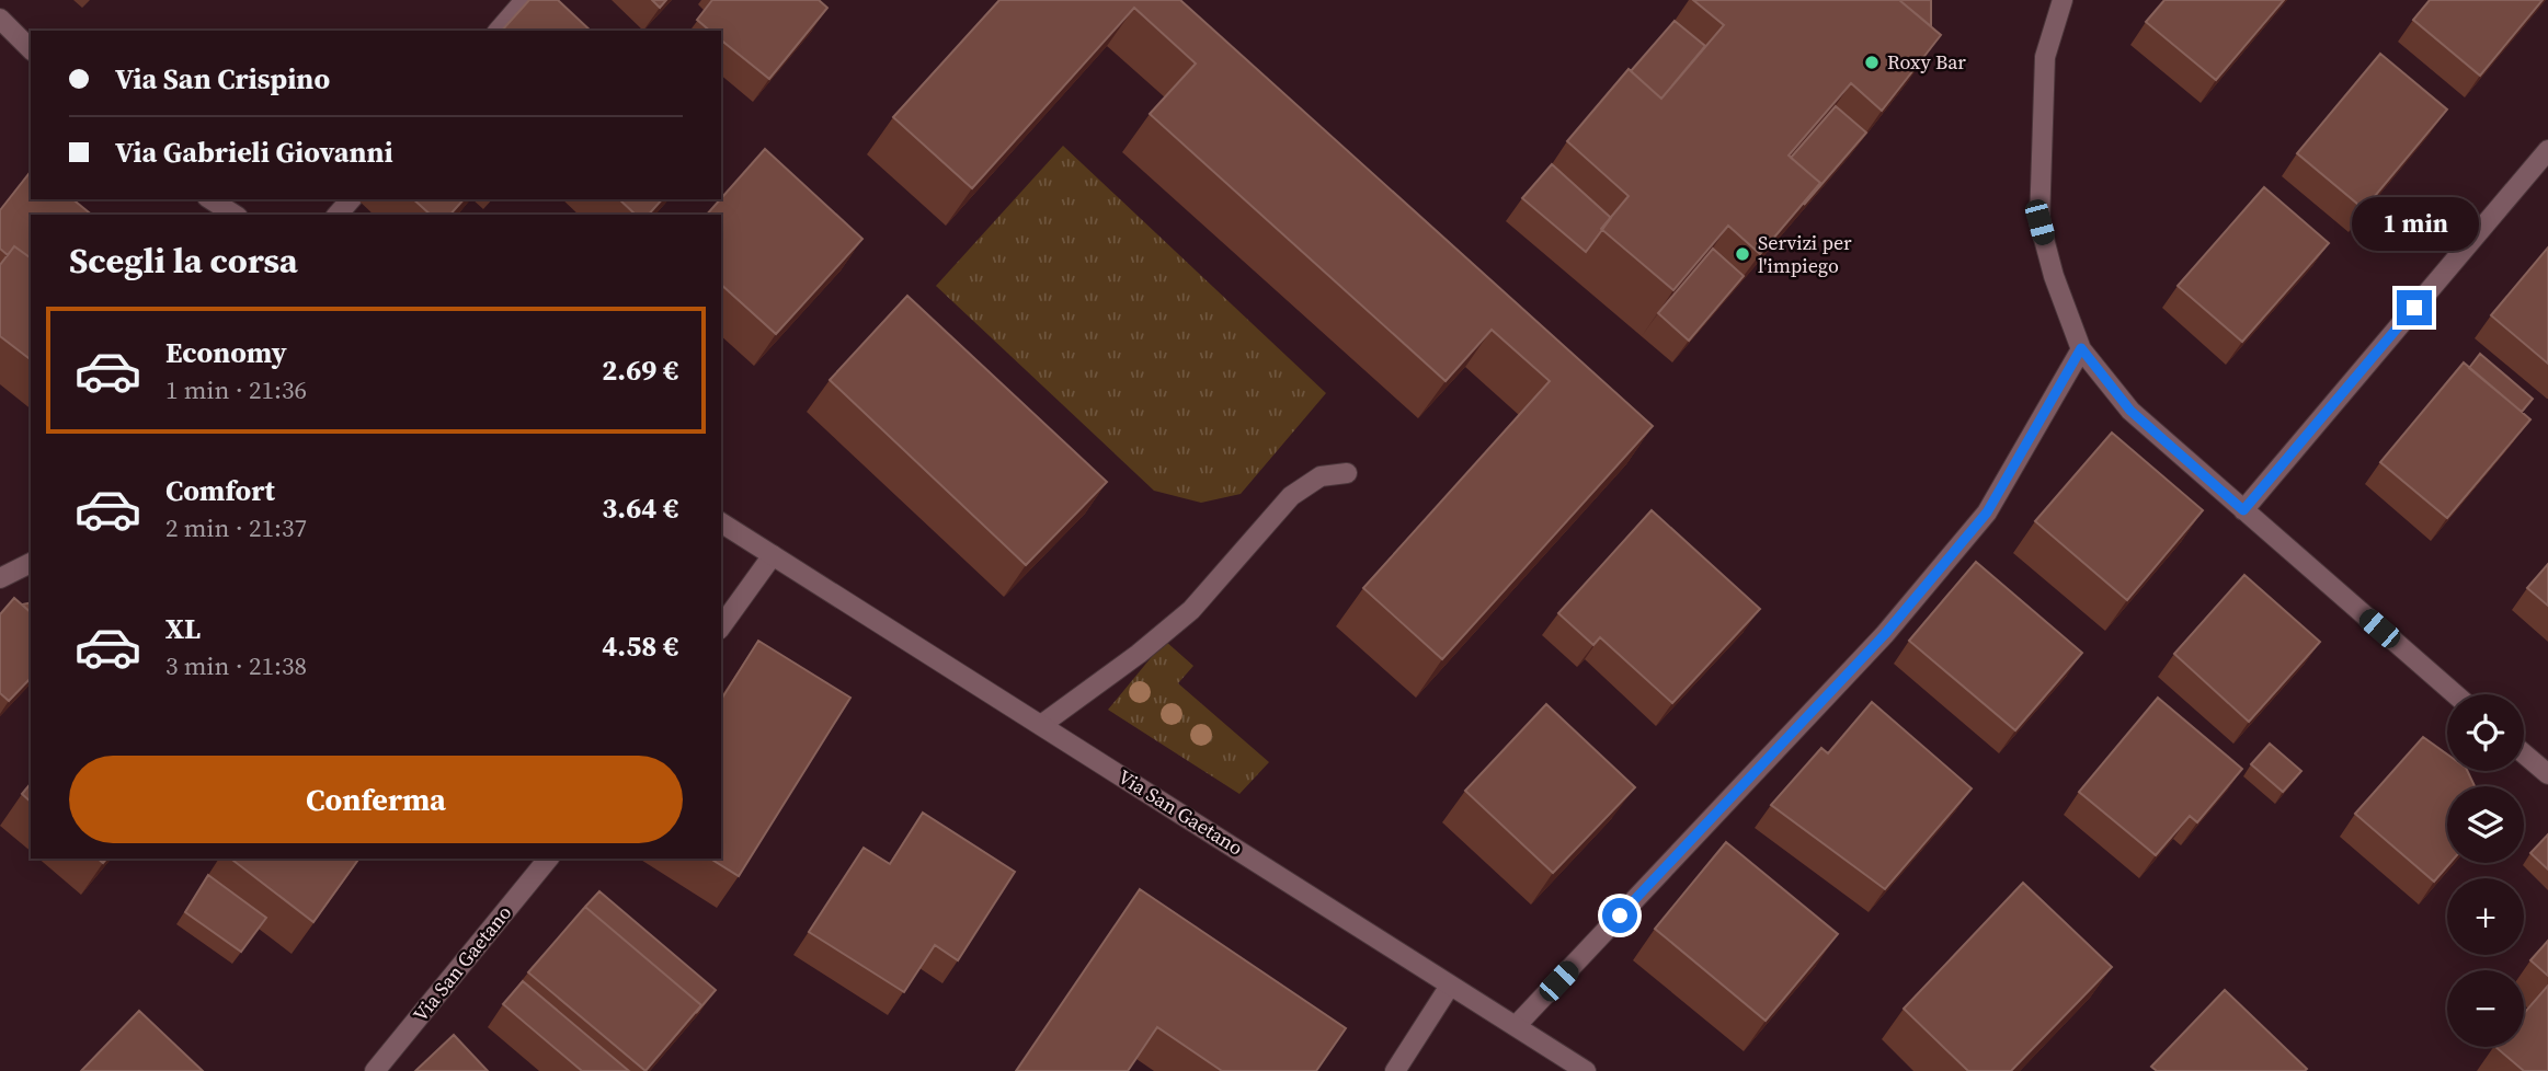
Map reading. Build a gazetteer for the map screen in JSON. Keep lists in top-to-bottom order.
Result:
{
  "streets": {
    "street": ["Via San Gaetano"]
  },
  "places": ["Roxy Bar", "Servizi per l'impiego"],
  "page": {
    "banner": ["Via San Crispino", "Via Gabrieli Giovanni"],
    "bubble": "1 min",
    "heading": "Scegli la corsa",
    "list": [
      {
        "name": "Economy",
        "note": "1 min · 21:36",
        "value": "2.69 €"
      },
      {
        "name": "Comfort",
        "note": "2 min · 21:37",
        "value": "3.64 €"
      },
      {
        "name": "XL",
        "note": "3 min · 21:38",
        "value": "4.58 €"
      }
    ],
    "map_buttons": ["+", "−"],
    "buttons": "Conferma"
  }
}
